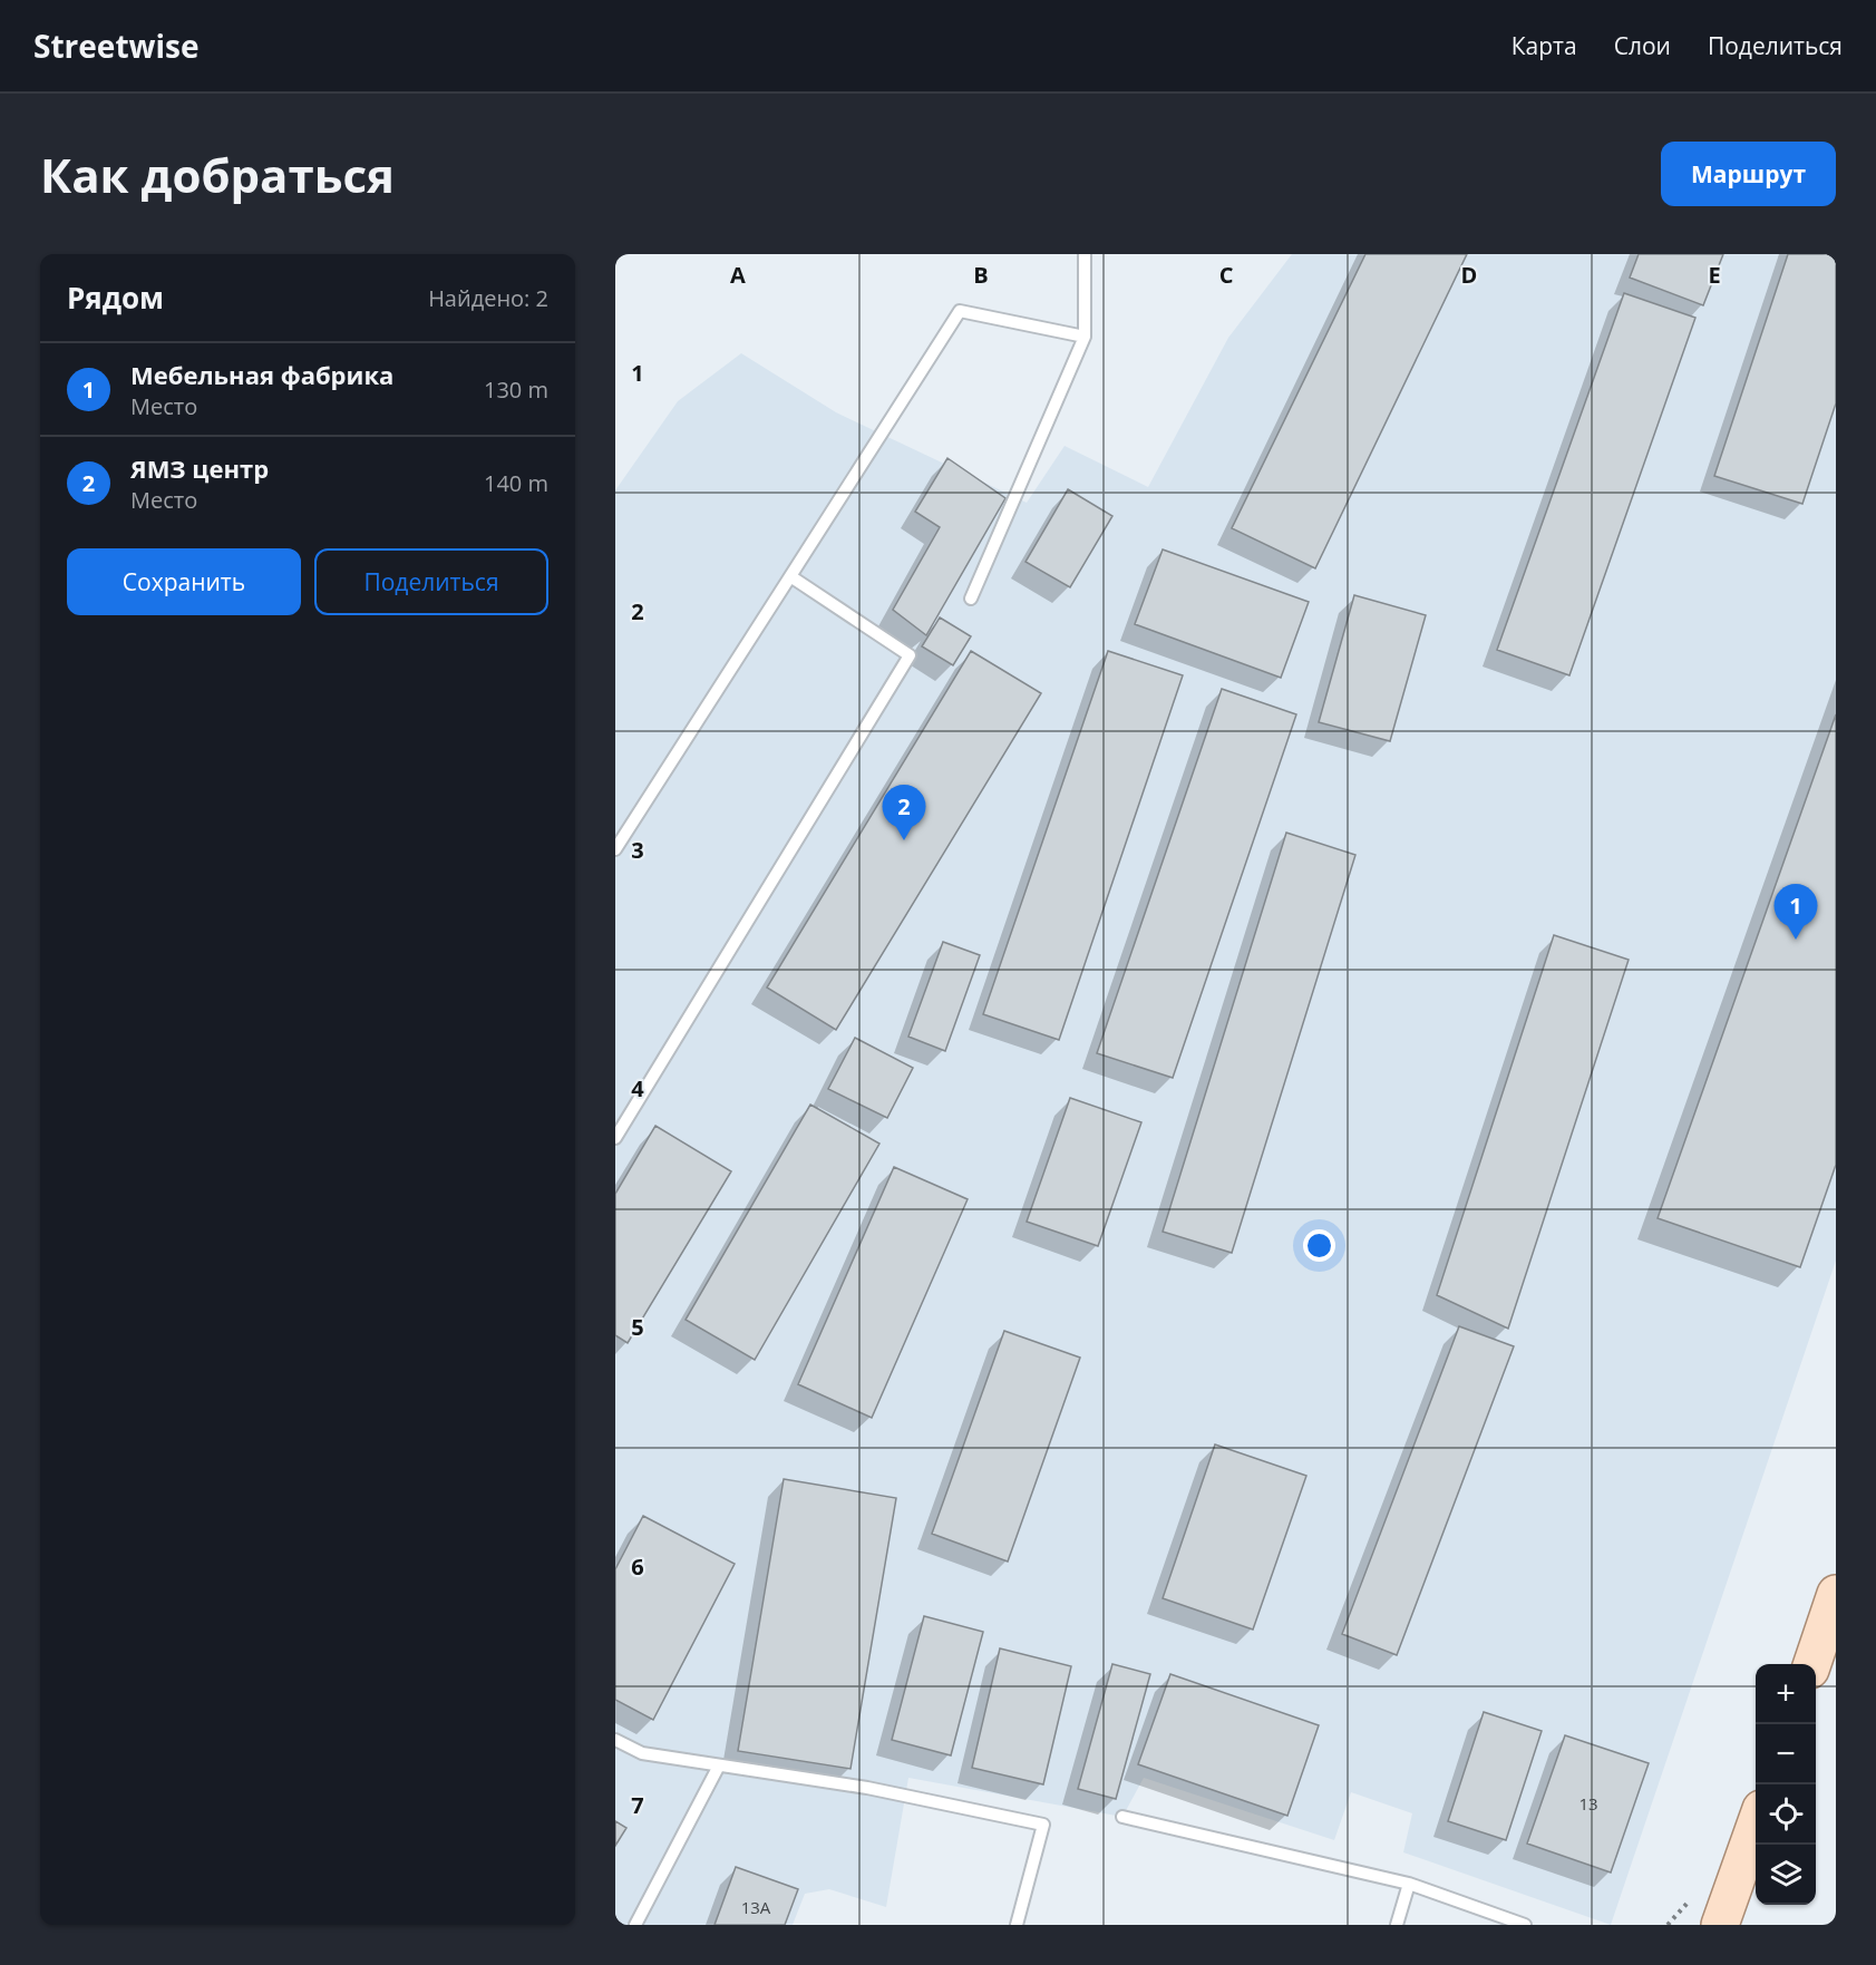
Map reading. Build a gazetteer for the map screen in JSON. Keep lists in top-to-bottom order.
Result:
{
  "house_numbers": ["13", "13А"],
  "page": {
    "header": "Streetwise",
    "nav": ["Карта", "Слои", "Поделиться"],
    "buttons": [
      "Маршрут",
      ["Сохранить", "Поделиться"]
    ],
    "title": "Как добраться",
    "heading": ["Рядом", "Найдено: 2"],
    "list": [
      {
        "mark": "1",
        "name": "Мебельная фабрика",
        "note": "Место",
        "value": "130 m"
      },
      {
        "mark": "2",
        "name": "ЯМЗ центр",
        "note": "Место",
        "value": "140 m"
      }
    ],
    "pins": ["2", "1"],
    "map_buttons": ["+", "−"]
  },
  "grid": {
    "columns": [
      "A",
      "B",
      "C",
      "D",
      "E"
    ],
    "rows": [
      "1",
      "2",
      "3",
      "4",
      "5",
      "6",
      "7"
    ]
  }
}
